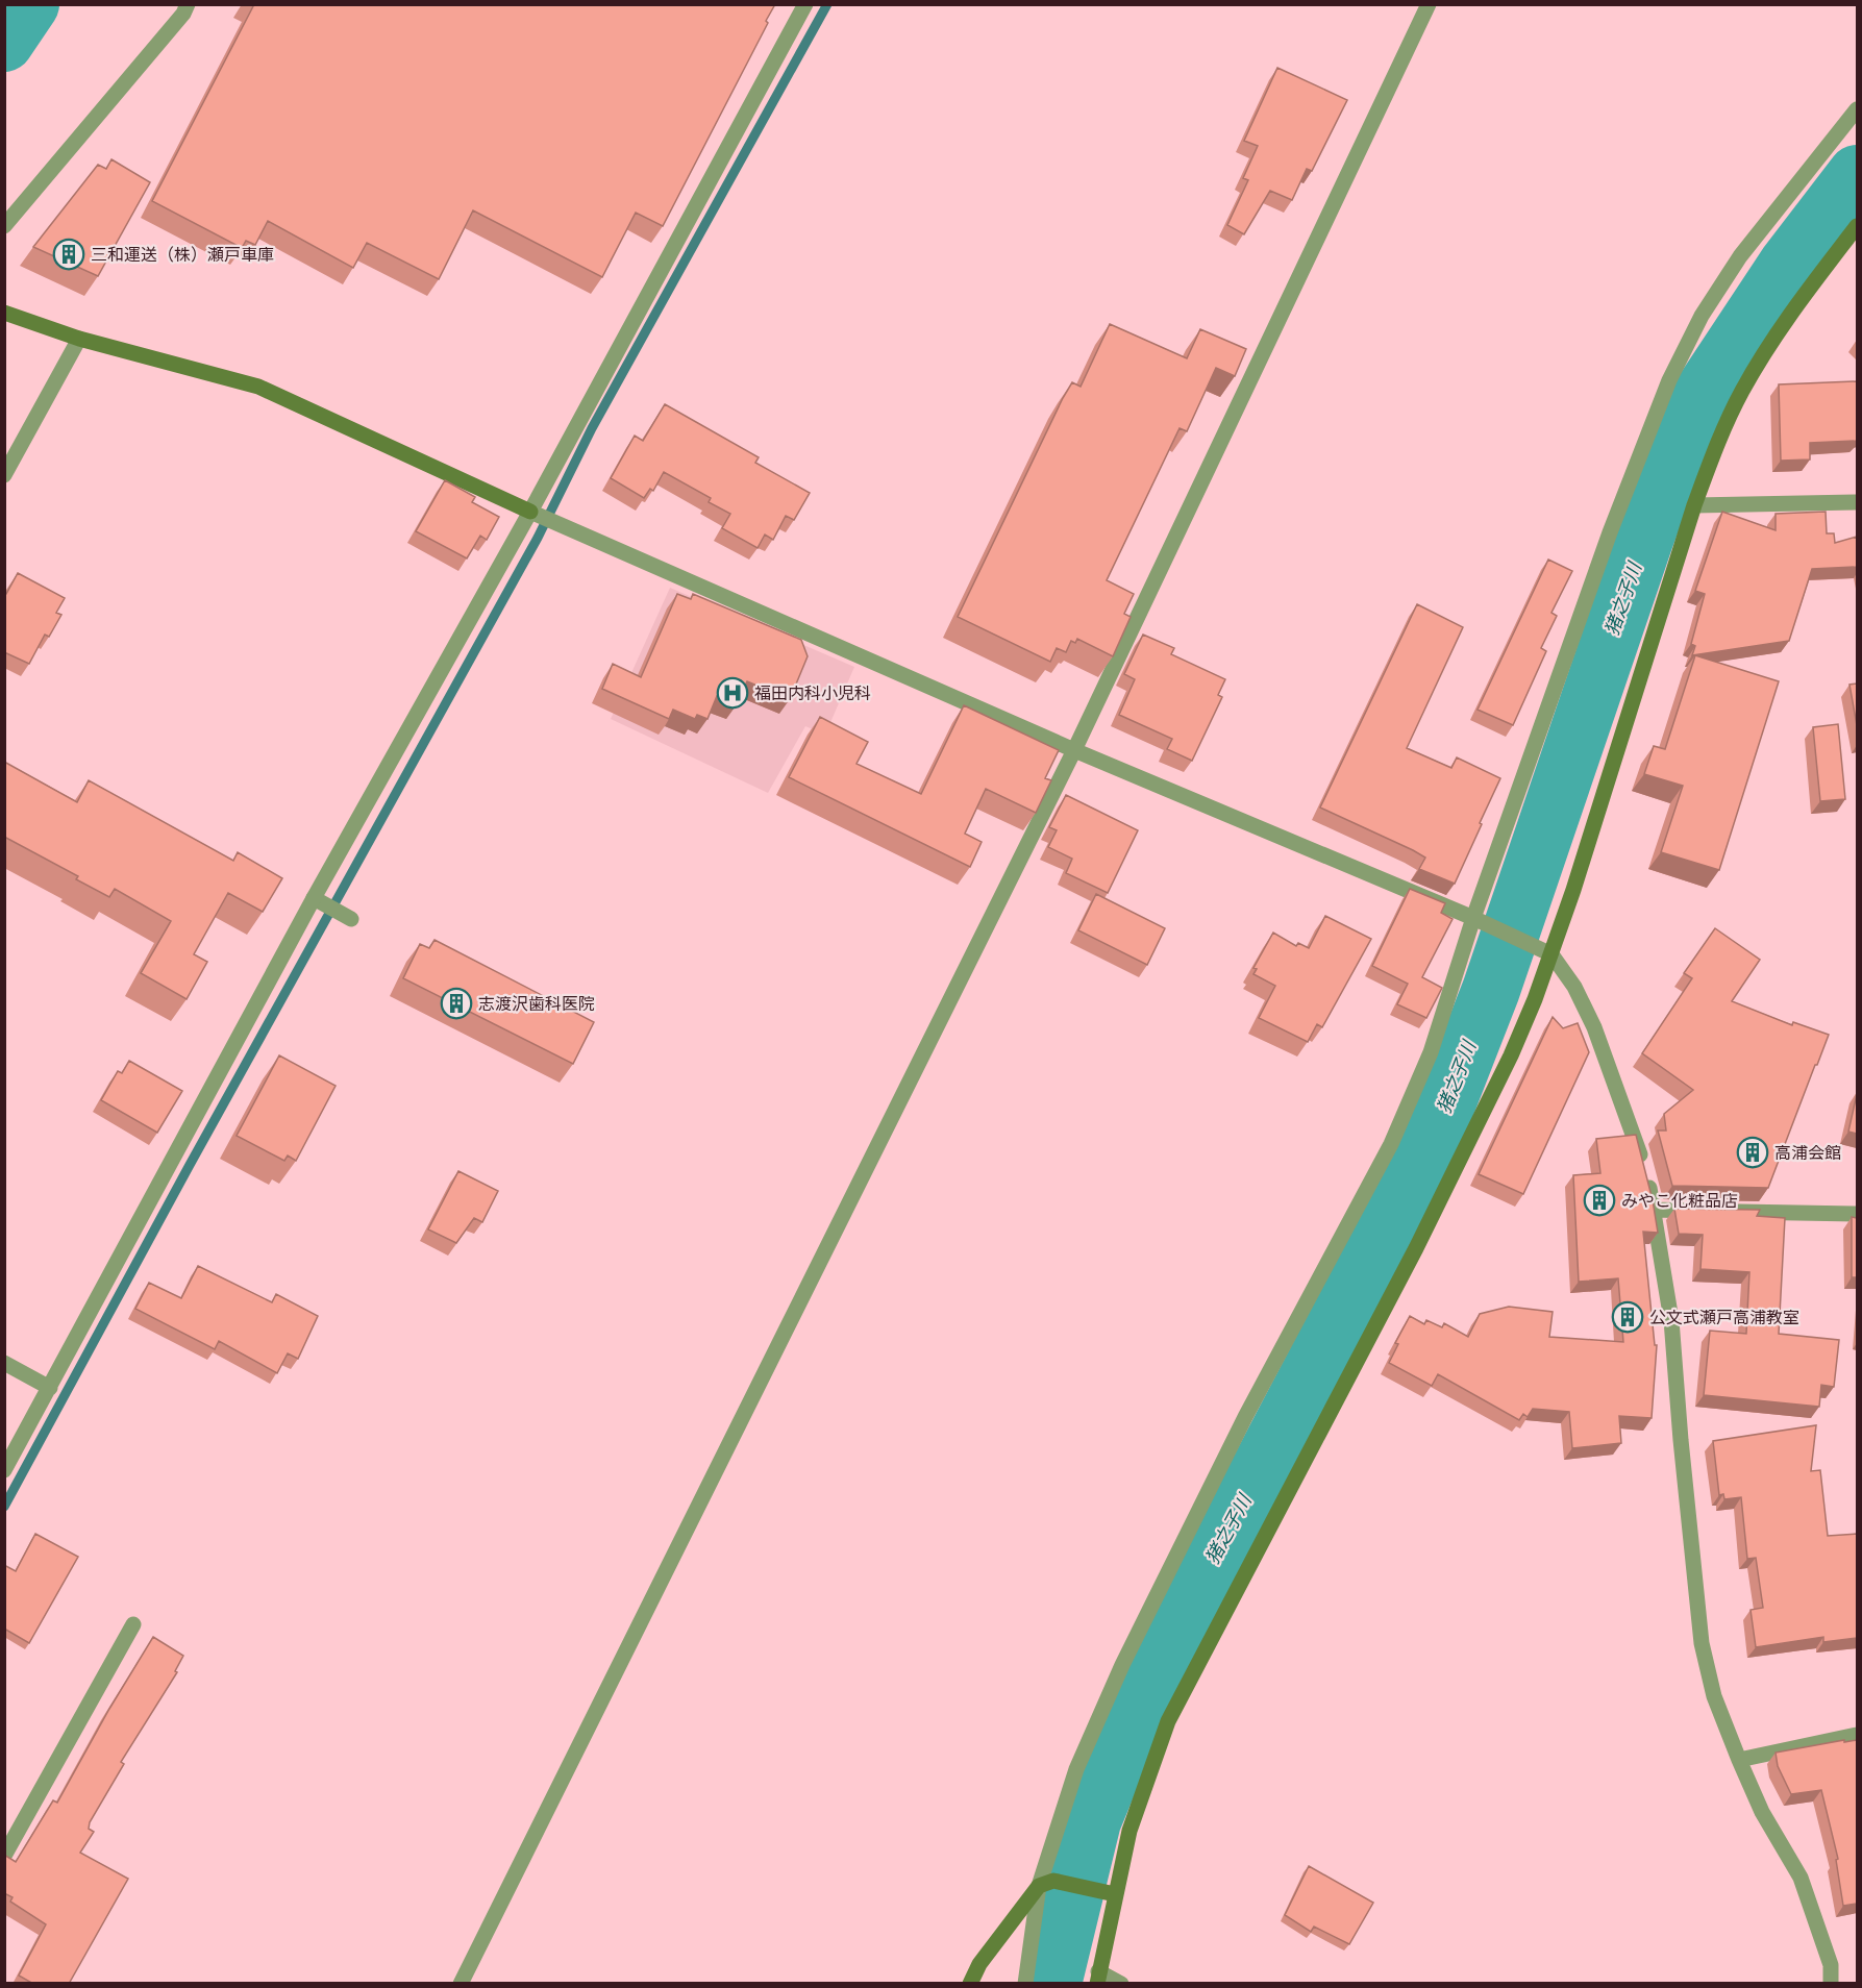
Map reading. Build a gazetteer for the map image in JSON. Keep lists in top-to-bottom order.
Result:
{
  "water": ["猪之子川"],
  "places": {
    "building": [
      "三和運送（株）瀬戸車庫",
      "志渡沢歯科医院",
      "高浦会館",
      "みやこ化粧品店",
      "公文式瀬戸高浦教室"
    ],
    "hospital": ["福田内科小児科"]
  }
}
